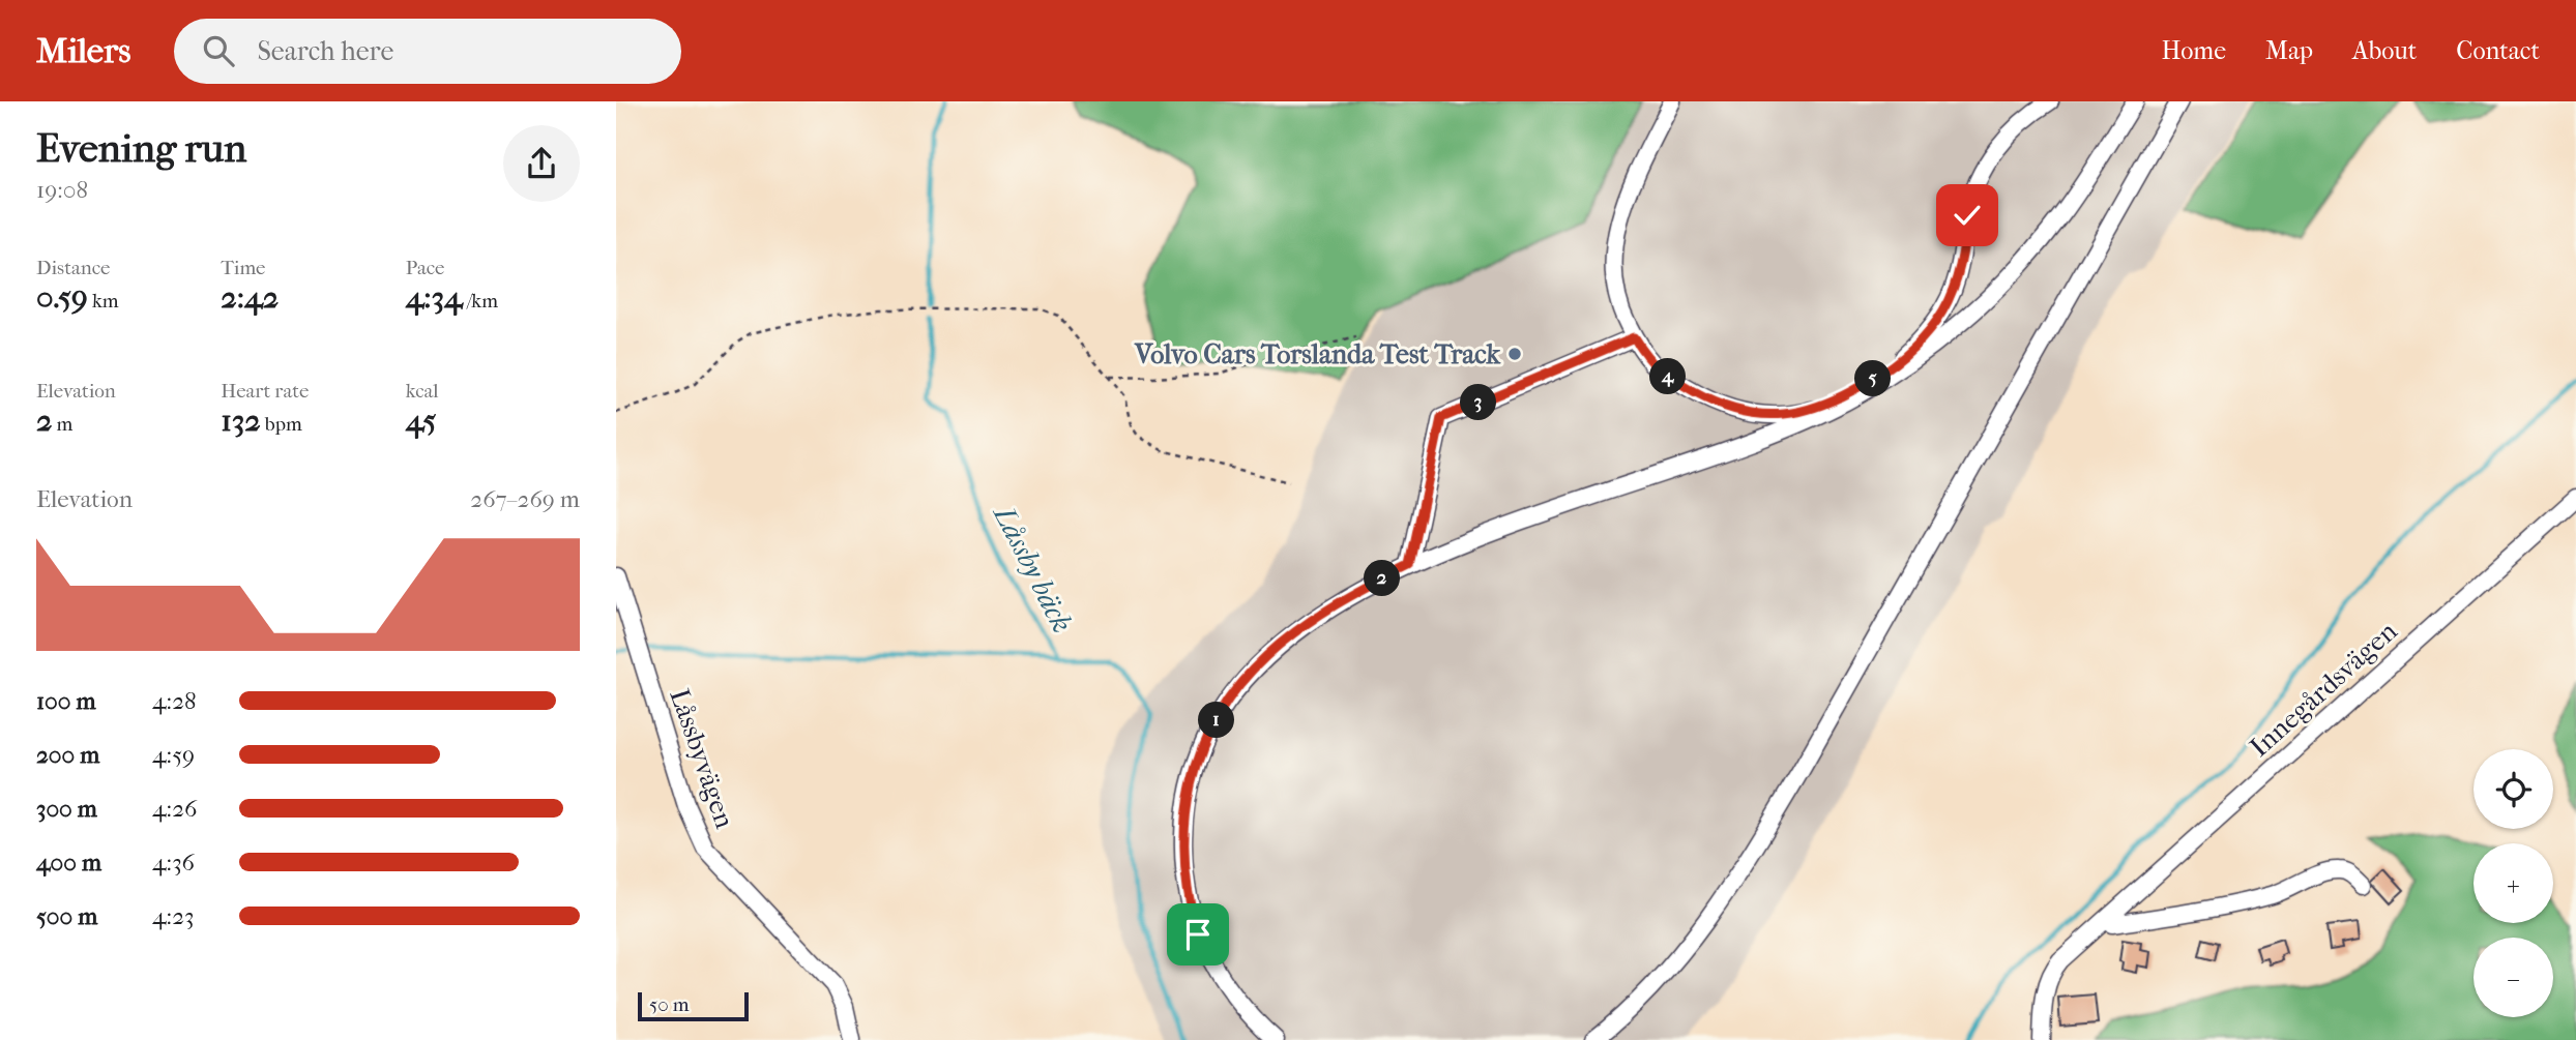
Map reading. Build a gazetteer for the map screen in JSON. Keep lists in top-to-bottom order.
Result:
{
  "streets": {
    "street": ["Innegårdsvägen", "Låssbyvägen"]
  },
  "water": ["Låssby bäck"],
  "places": ["Volvo Cars Torslanda Test Track"],
  "scale_bar": "50 m",
  "page": {
    "header": "Milers",
    "search": "Search here",
    "nav": [
      "Home",
      "Map",
      "About",
      "Contact"
    ],
    "heading": ["Evening run", "19:08"],
    "stats": [
      ["Distance", "0.59 km"],
      ["Time", "2:42"],
      ["Pace", "4:34 /km"],
      ["Elevation", "2 m"],
      ["Heart rate", "132 bpm"],
      ["kcal", "45"]
    ],
    "pins": [
      "4",
      "5",
      "3",
      "2",
      "1"
    ],
    "chart": ["Elevation", "267–269 m"],
    "list": [
      {
        "name": "100 m",
        "note": "4:28"
      },
      {
        "name": "200 m",
        "note": "4:59"
      },
      {
        "name": "300 m",
        "note": "4:26"
      },
      {
        "name": "400 m",
        "note": "4:36"
      },
      {
        "name": "500 m",
        "note": "4:23"
      }
    ],
    "map_buttons": ["+", "−"],
    "scale": "50 m"
  }
}
